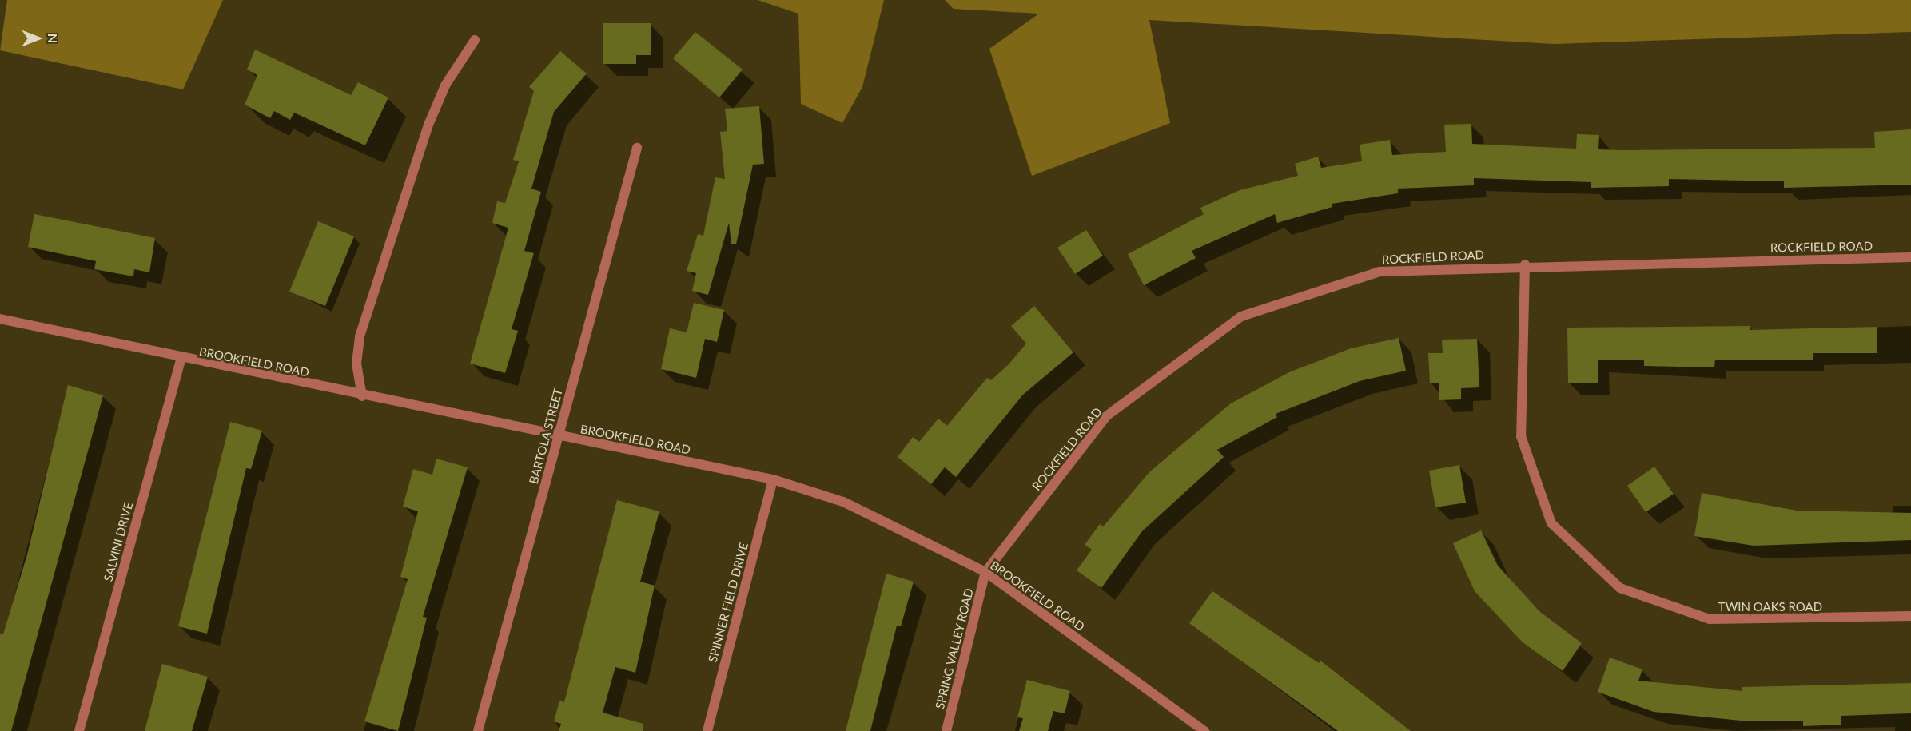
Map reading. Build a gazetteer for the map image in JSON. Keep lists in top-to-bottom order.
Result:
{
  "streets": {
    "street": [
      "ROCKFIELD ROAD",
      "BROOKFIELD ROAD",
      "BARTOLA STREET",
      "SALVINI DRIVE",
      "SPINNER FIELD DRIVE",
      "TWIN OAKS ROAD",
      "SPRING VALLEY ROAD"
    ]
  },
  "crossings": [
    ["ROCKFIELD ROAD", "BROOKFIELD ROAD"],
    ["ROCKFIELD ROAD", "TWIN OAKS ROAD"],
    ["ROCKFIELD ROAD", "SPRING VALLEY ROAD"],
    ["BROOKFIELD ROAD", "BARTOLA STREET"],
    ["BROOKFIELD ROAD", "SALVINI DRIVE"],
    ["BROOKFIELD ROAD", "SPINNER FIELD DRIVE"],
    ["BROOKFIELD ROAD", "SPRING VALLEY ROAD"]
  ],
  "north": "right"
}
